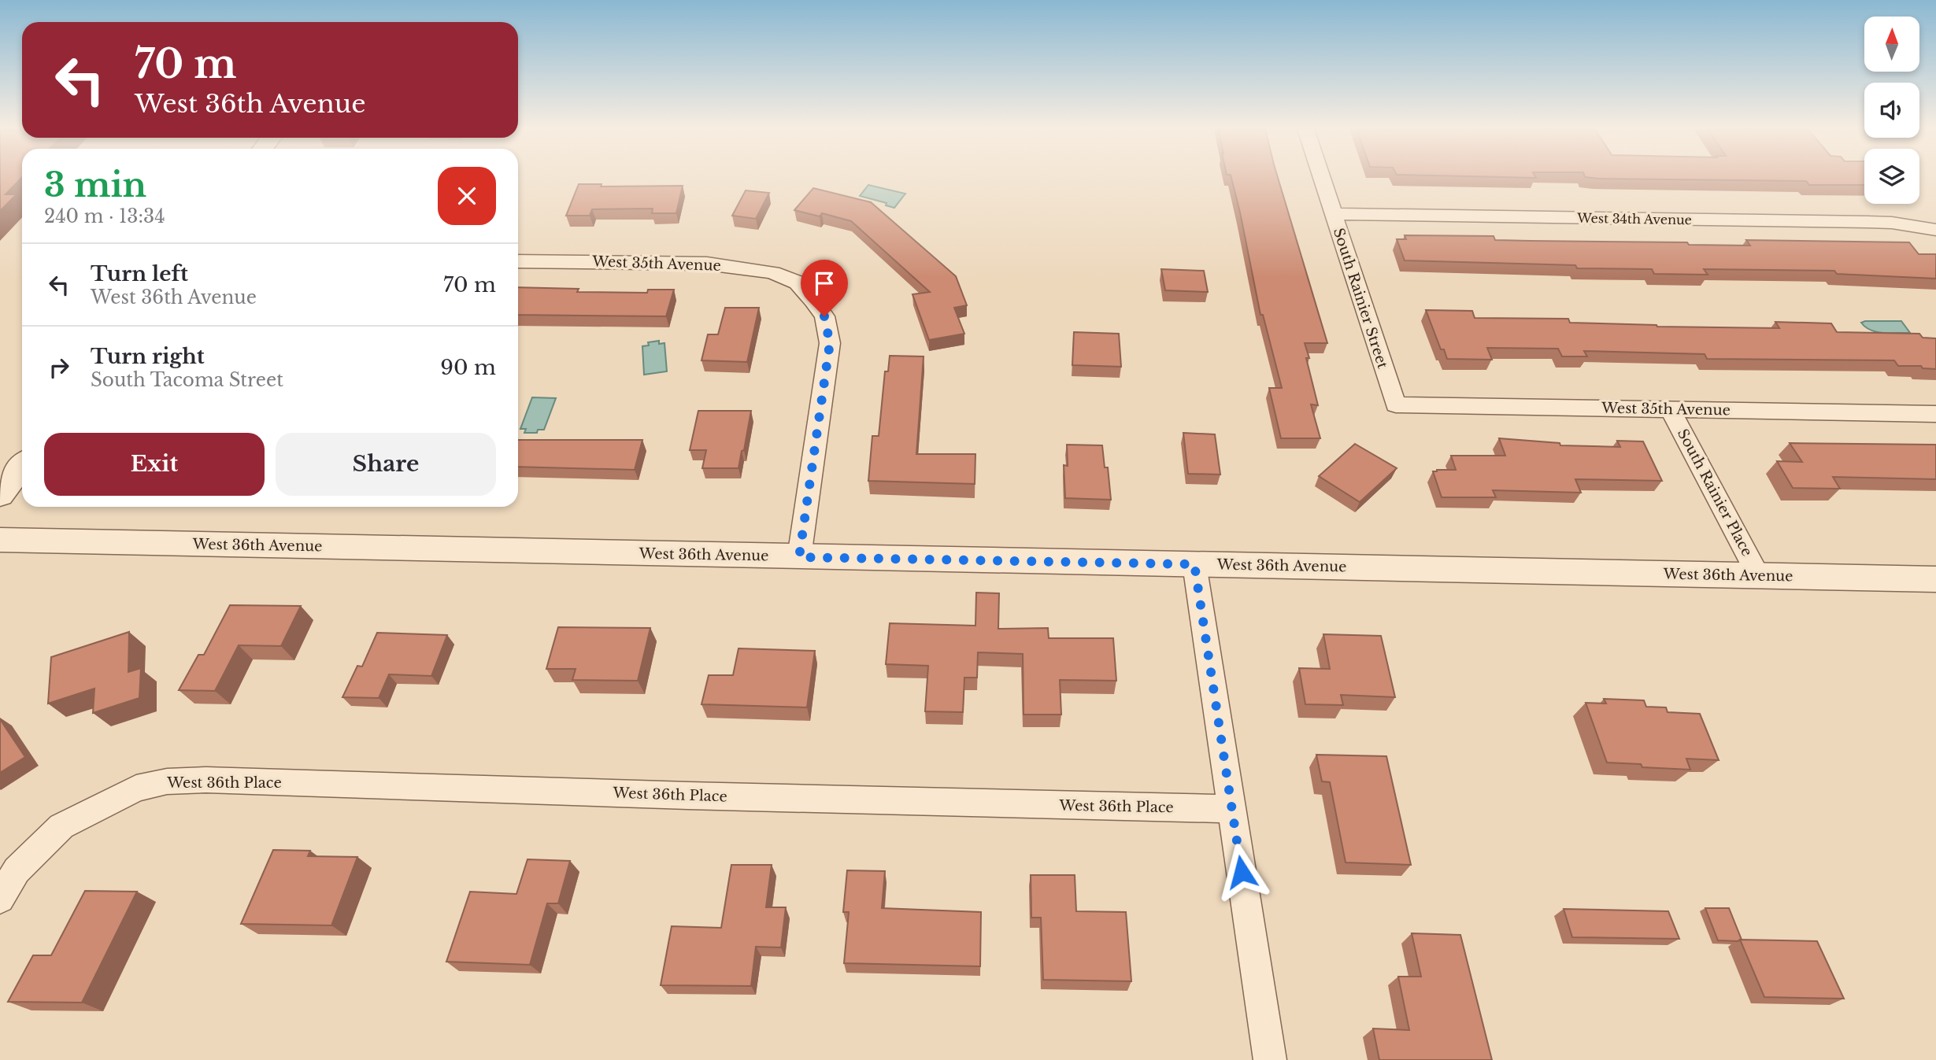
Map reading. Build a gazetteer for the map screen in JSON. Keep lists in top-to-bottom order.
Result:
{
  "streets": {
    "street": [
      "West 34th Avenue",
      "West 35th Avenue",
      "South Rainier Street",
      "South Rainier Place",
      "West 36th Avenue",
      "West 36th Place"
    ]
  },
  "crossings": [
    ["West 34th Avenue", "South Rainier Street"],
    ["West 35th Avenue", "South Rainier Street"],
    ["West 35th Avenue", "South Rainier Place"],
    ["West 35th Avenue", "West 36th Avenue"],
    ["South Rainier Place", "West 36th Avenue"]
  ],
  "north": "top",
  "page": {
    "turn": ["70 m", "West 36th Avenue"],
    "heading": ["3 min", "240 m · 13:34"],
    "list": [
      {
        "name": "Turn left",
        "note": "West 36th Avenue",
        "value": "70 m"
      },
      {
        "name": "Turn right",
        "note": "South Tacoma Street",
        "value": "90 m"
      }
    ],
    "buttons": ["Exit", "Share"]
  }
}
